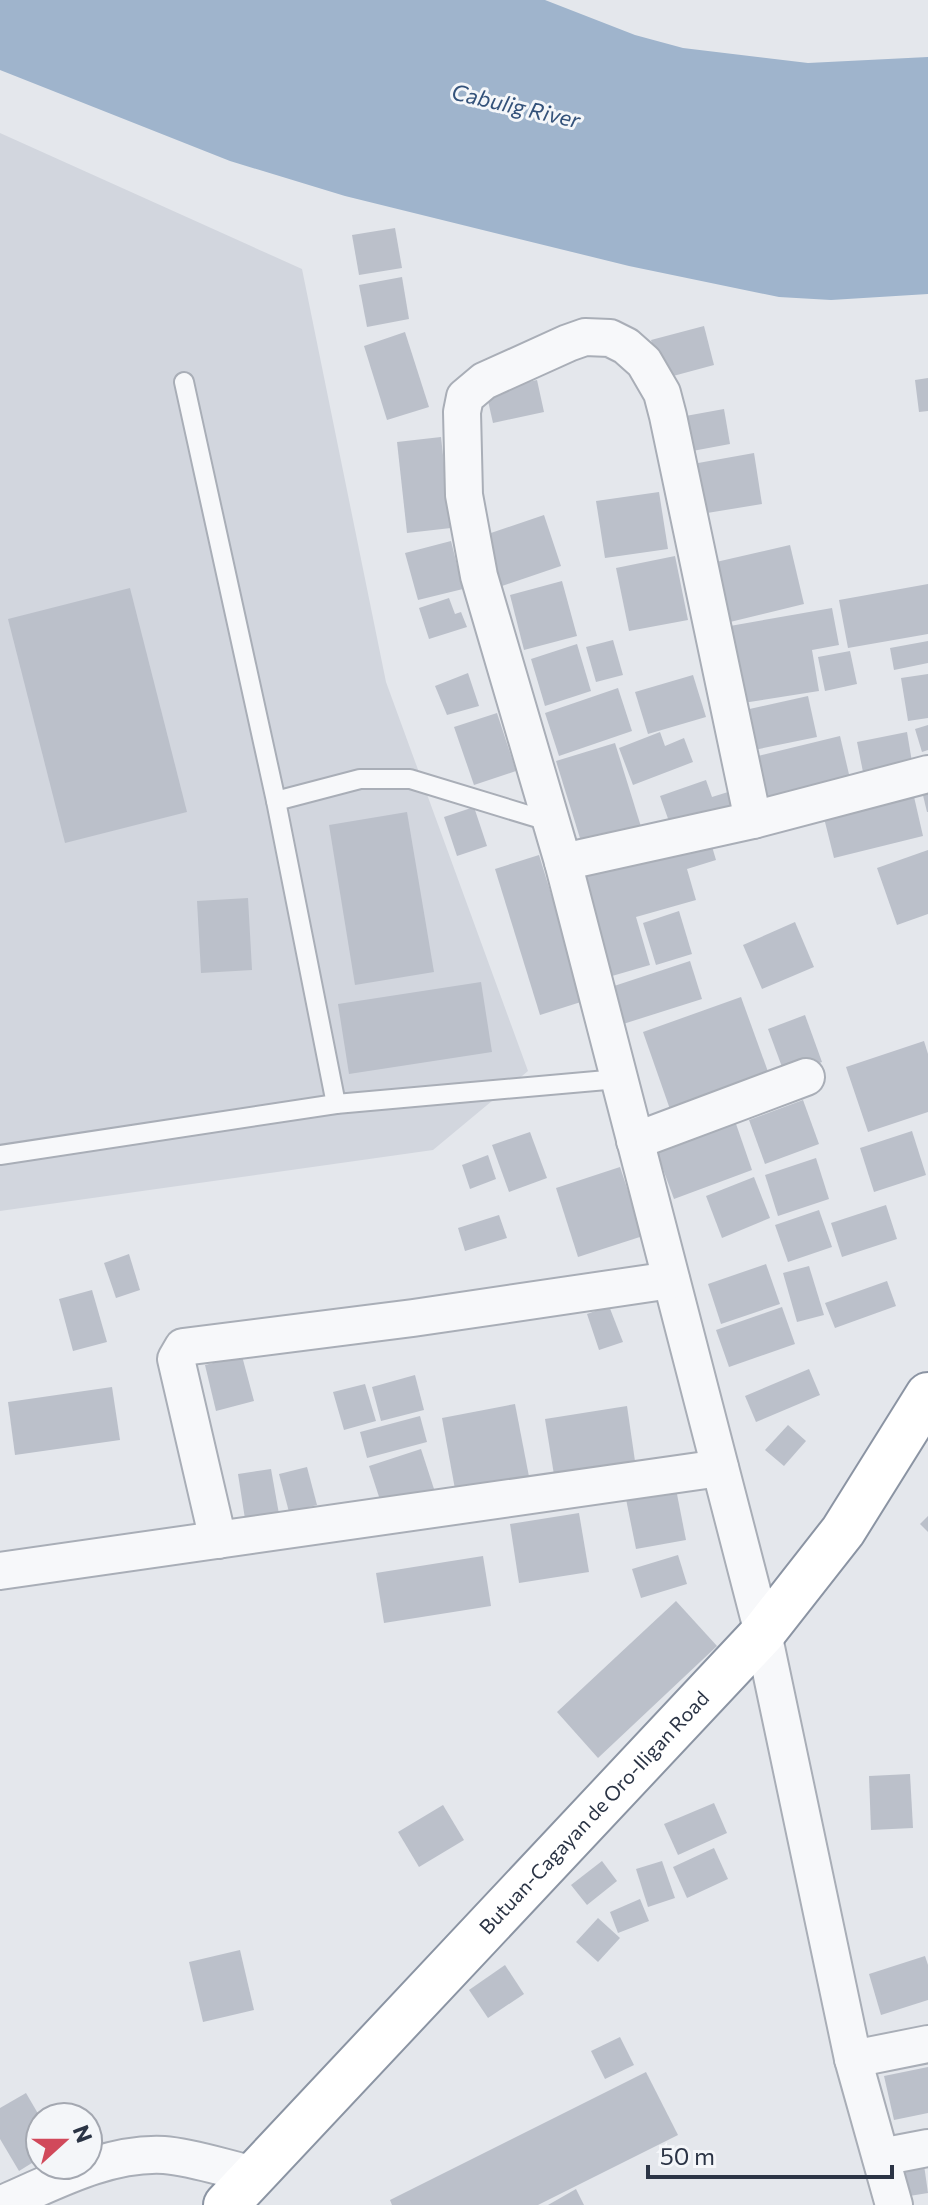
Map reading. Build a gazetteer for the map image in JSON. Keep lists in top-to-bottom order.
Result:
{
  "streets": {
    "highway": ["Butuan-Cagayan de Oro-Iligan Road"]
  },
  "water": ["Cabulig River"],
  "scale_bar": "50 m",
  "north": "right"
}
